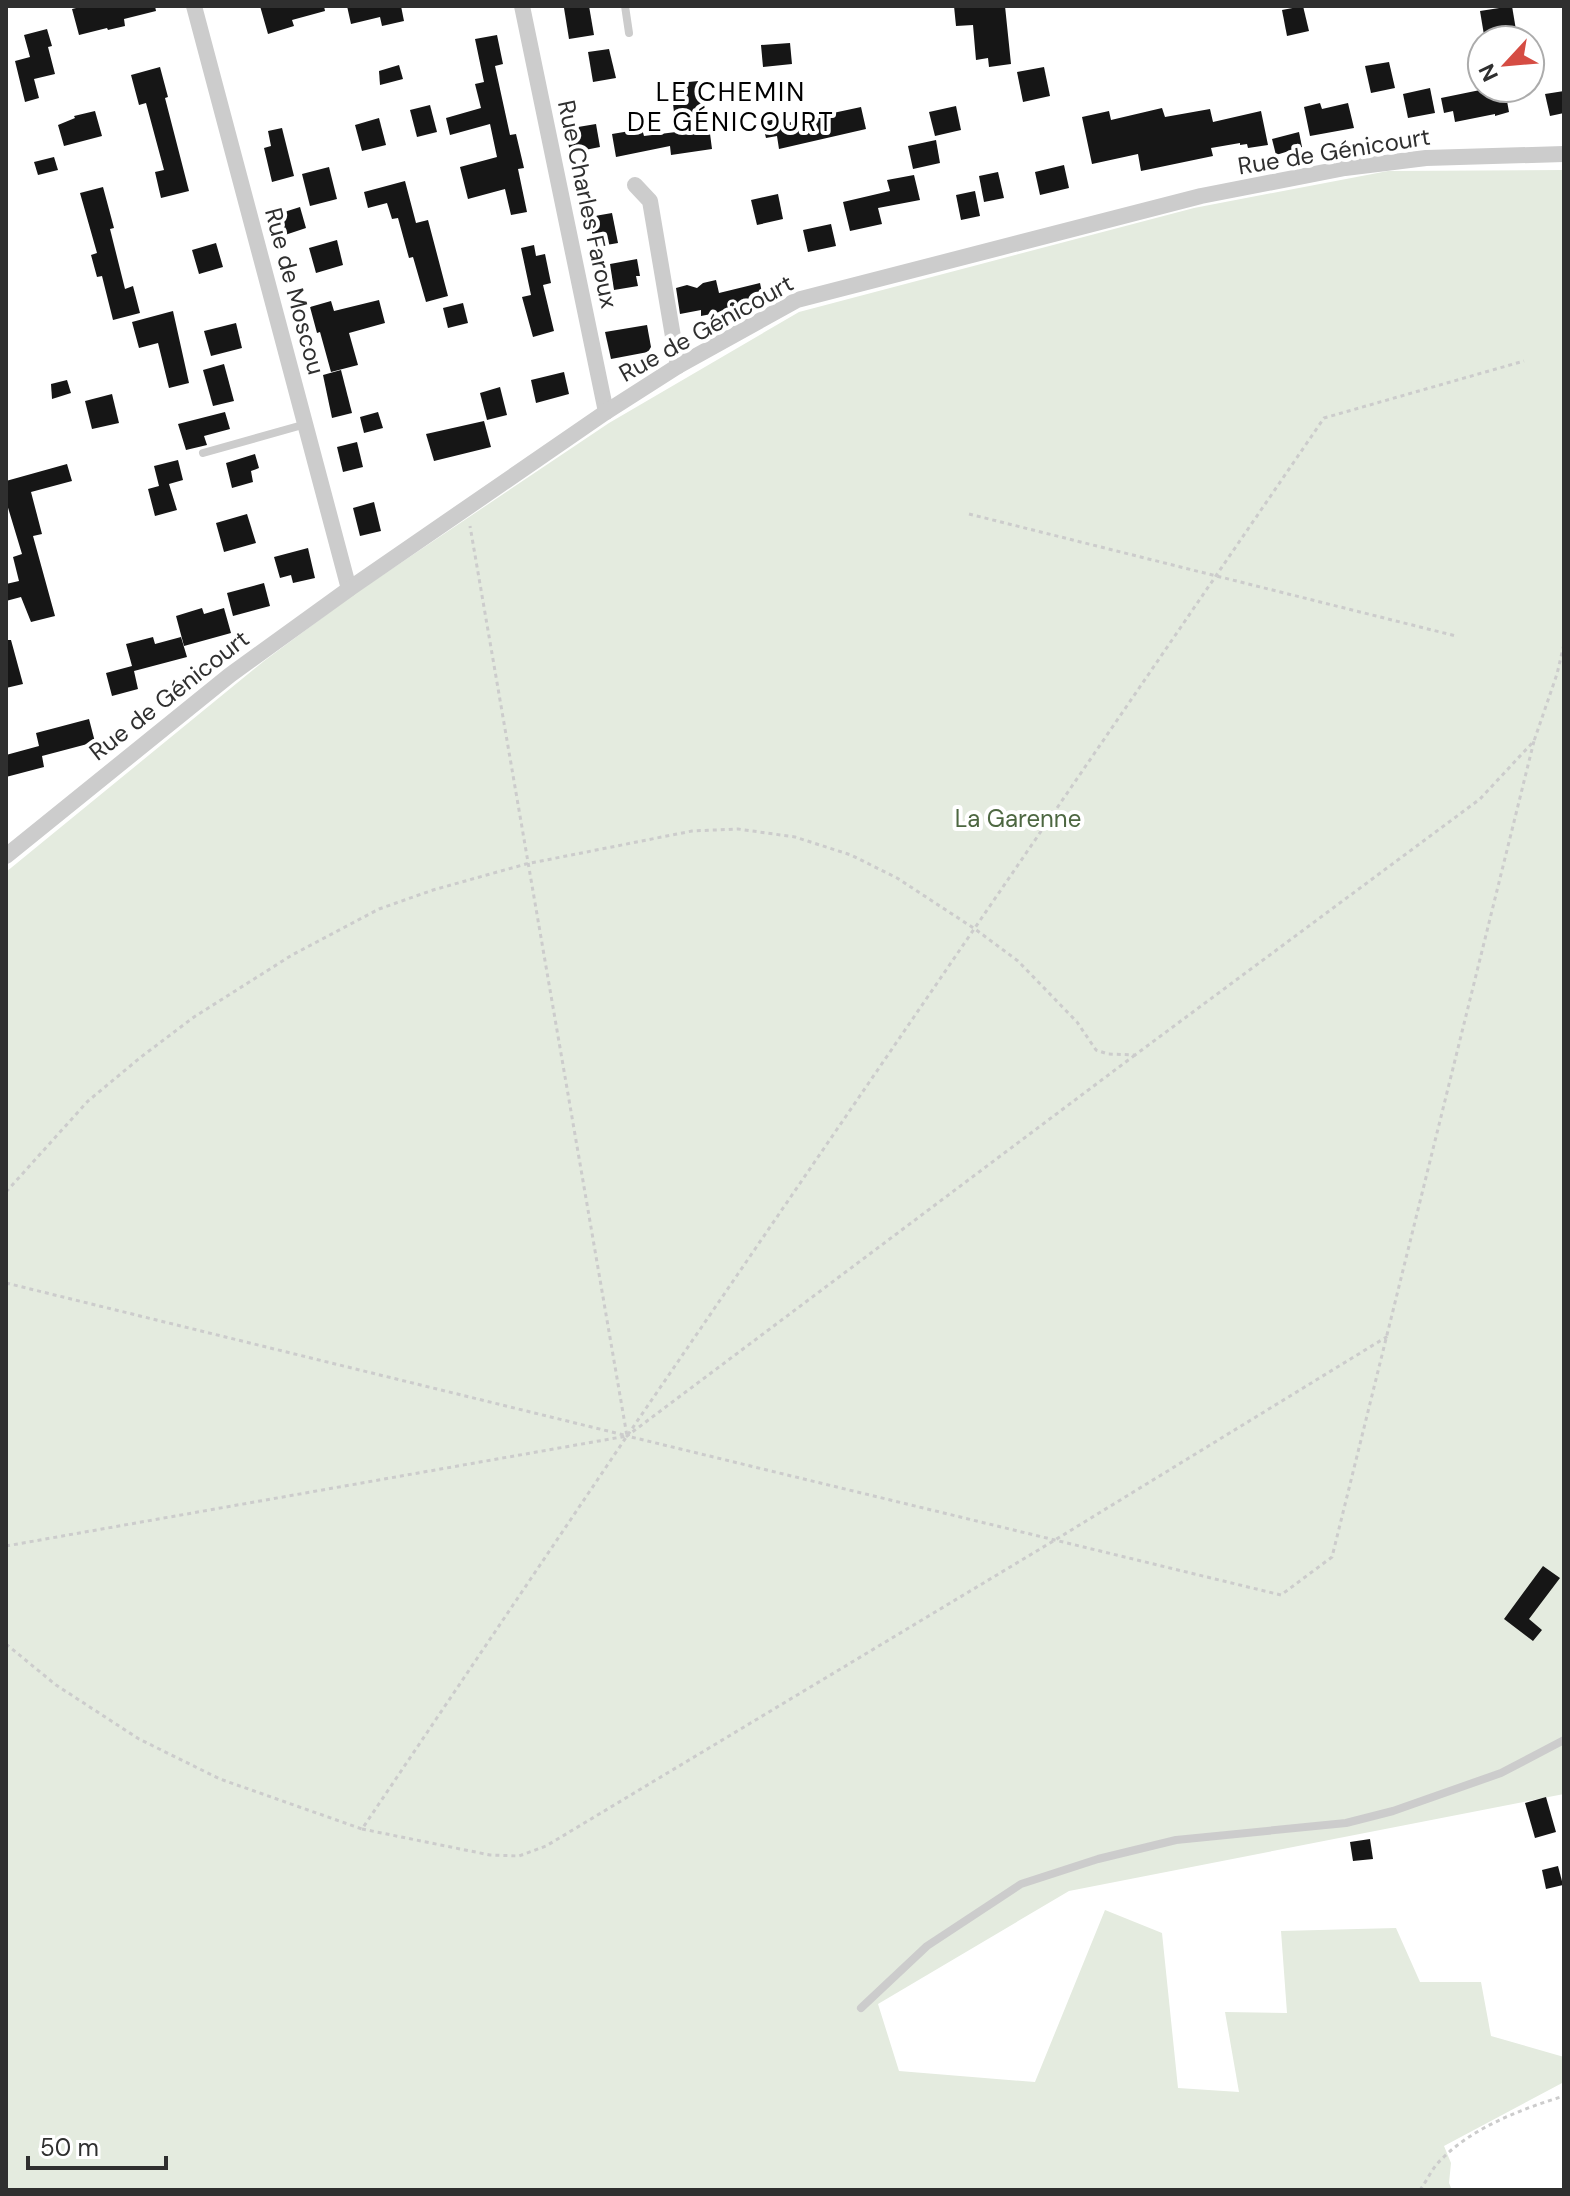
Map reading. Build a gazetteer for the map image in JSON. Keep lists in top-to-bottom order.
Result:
{
  "streets": {
    "street": ["Rue de Génicourt", "Rue Charles Faroux", "Rue de Moscou"]
  },
  "crossings": [
    ["Rue de Génicourt", "Rue Charles Faroux"],
    ["Rue de Génicourt", "Rue de Moscou"]
  ],
  "districts": ["LE CHEMIN DE GÉNICOURT"],
  "parks": ["La Garenne"],
  "scale_bar": "50 m",
  "north": "bottom left"
}
